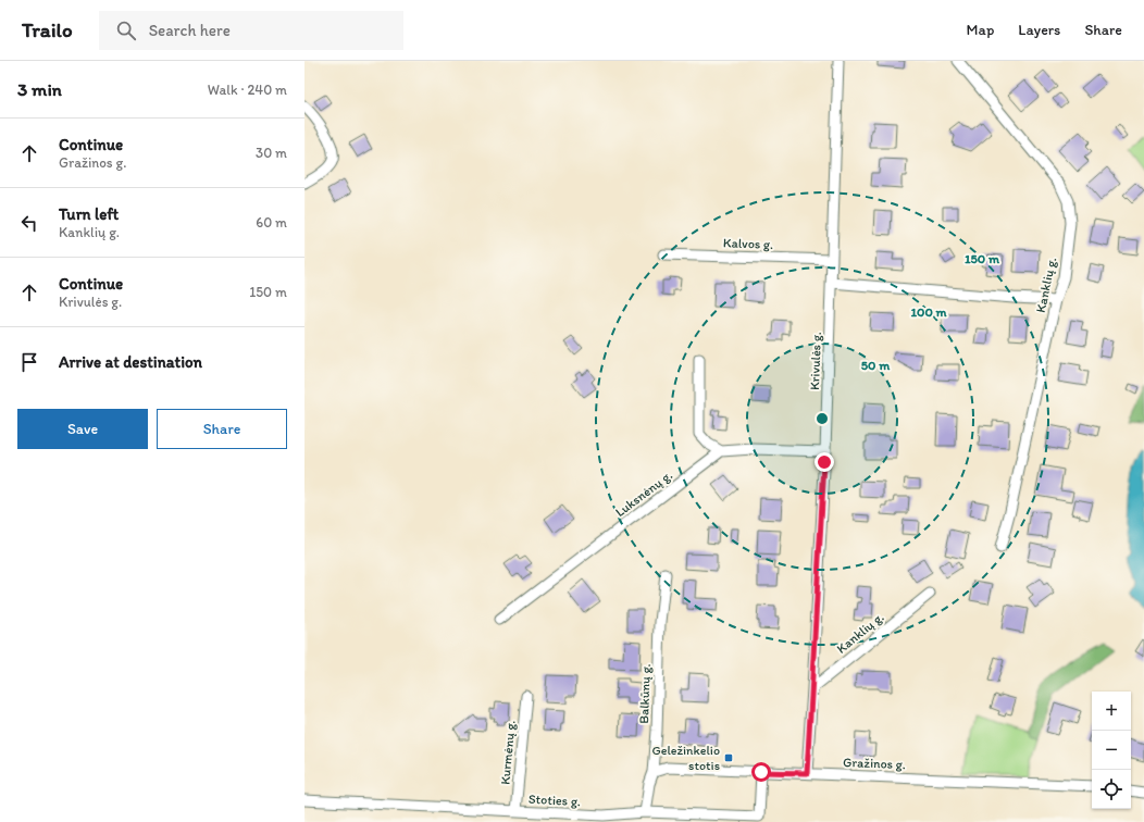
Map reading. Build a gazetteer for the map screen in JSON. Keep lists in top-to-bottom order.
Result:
{
  "streets": {
    "street": [
      "Kalvos g.",
      "Kanklių g.",
      "Krivulės g.",
      "Luksnėnų g.",
      "Balkūnų g.",
      "Kurmėnų g.",
      "Gražinos g.",
      "Stoties g."
    ]
  },
  "crossings": [
    ["Kalvos g.", "Krivulės g."],
    ["Kanklių g.", "Krivulės g."],
    ["Balkūnų g.", "Gražinos g."],
    ["Balkūnų g.", "Stoties g."],
    ["Kurmėnų g.", "Stoties g."],
    ["Gražinos g.", "Stoties g."]
  ],
  "places": {
    "transit": ["Geležinkelio stotis"]
  },
  "page": {
    "header": "Trailo",
    "search": "Search here",
    "nav": ["Map", "Layers", "Share"],
    "heading": ["3 min", "Walk · 240 m"],
    "list": [
      ["Continue", "Gražinos g.", "30 m"],
      ["Turn left", "Kanklių g.", "60 m"],
      ["Continue", "Krivulės g.", "150 m"],
      "Arrive at destination"
    ],
    "buttons": ["Save", "Share"],
    "map_buttons": ["+", "−"]
  },
  "rings": ["150 m", "100 m", "50 m"]
}
